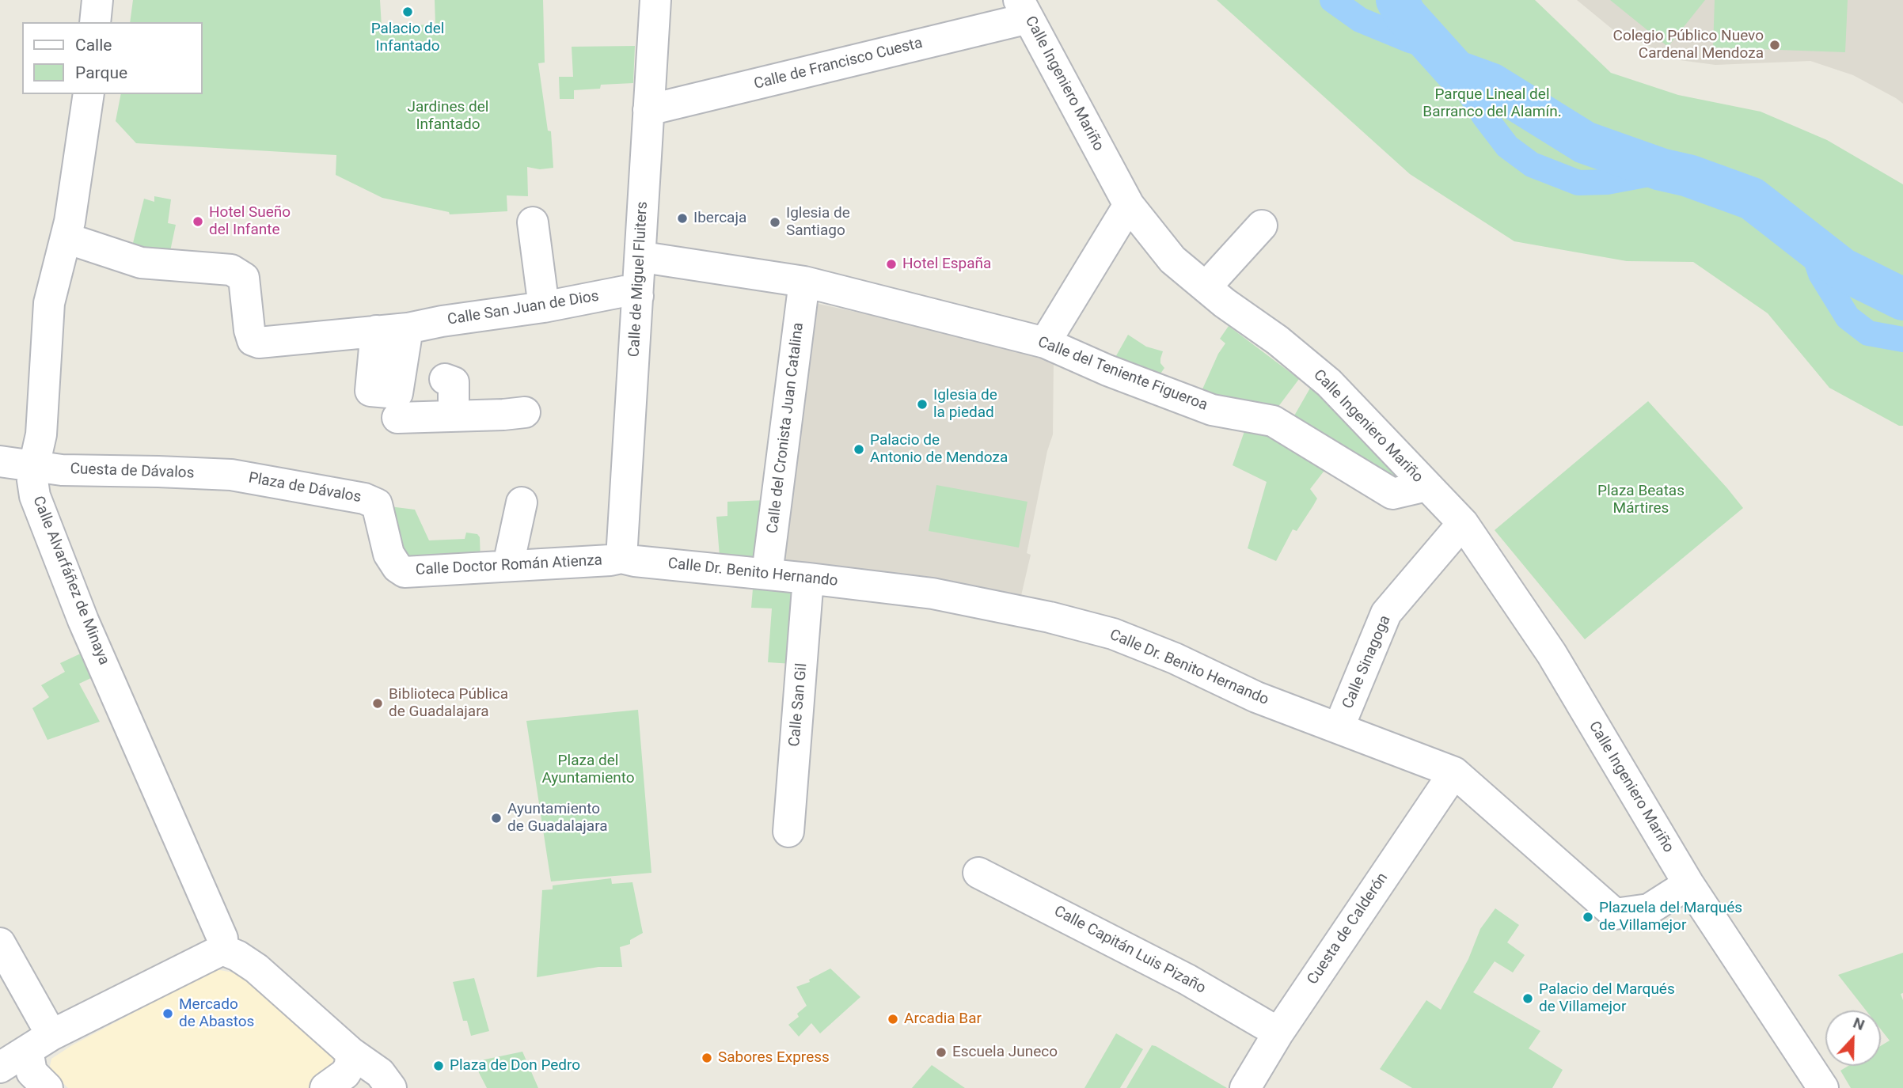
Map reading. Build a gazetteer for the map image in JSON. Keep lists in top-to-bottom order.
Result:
{
  "streets": {
    "street": [
      "Calle de Francisco Cuesta",
      "Calle Ingeniero Mariño",
      "Calle de Miguel Fluiters",
      "Calle San Juan de Dios",
      "Calle del Teniente Figueroa",
      "Calle del Cronista Juan Catalina",
      "Cuesta de Dávalos",
      "Plaza de Dávalos",
      "Calle Doctor Román Atienza",
      "Calle Dr. Benito Hernando",
      "Calle Alvarfáñez de Minaya",
      "Calle Sinagoga",
      "Calle San Gil",
      "Cuesta de Calderón",
      "Calle Capitán Luis Pizaño"
    ]
  },
  "crossings": [
    ["Calle de Francisco Cuesta", "Calle Ingeniero Mariño"],
    ["Calle de Francisco Cuesta", "Calle de Miguel Fluiters"],
    ["Calle Ingeniero Mariño", "Calle del Teniente Figueroa"],
    ["Calle Ingeniero Mariño", "Calle Dr. Benito Hernando"],
    ["Calle Ingeniero Mariño", "Calle Sinagoga"],
    ["Calle de Miguel Fluiters", "Calle San Juan de Dios"],
    ["Calle de Miguel Fluiters", "Calle del Teniente Figueroa"],
    ["Calle de Miguel Fluiters", "Calle Doctor Román Atienza"],
    ["Calle de Miguel Fluiters", "Calle Dr. Benito Hernando"],
    ["Calle San Juan de Dios", "Calle Alvarfáñez de Minaya"],
    ["Calle del Teniente Figueroa", "Calle del Cronista Juan Catalina"],
    ["Calle del Cronista Juan Catalina", "Calle Dr. Benito Hernando"],
    ["Cuesta de Dávalos", "Plaza de Dávalos"],
    ["Cuesta de Dávalos", "Calle Alvarfáñez de Minaya"],
    ["Plaza de Dávalos", "Calle Doctor Román Atienza"],
    ["Calle Doctor Román Atienza", "Calle Dr. Benito Hernando"],
    ["Calle Dr. Benito Hernando", "Calle Sinagoga"],
    ["Calle Dr. Benito Hernando", "Calle San Gil"],
    ["Calle Dr. Benito Hernando", "Cuesta de Calderón"],
    ["Cuesta de Calderón", "Calle Capitán Luis Pizaño"]
  ],
  "parks": [
    "Parque Lineal del Barranco del Alamín.",
    "Jardines del Infantado",
    "Plaza Beatas Mártires",
    "Plaza del Ayuntamiento"
  ],
  "places": [
    "Palacio del Infantado",
    "Colegio Público Nuevo Cardenal Mendoza",
    "Ibercaja",
    "Hotel Sueño del Infante",
    "Iglesia de Santiago",
    "Hotel España",
    "Iglesia de la piedad",
    "Palacio de Antonio de Mendoza",
    "Biblioteca Pública de Guadalajara",
    "Ayuntamiento de Guadalajara",
    "Plazuela del Marqués de Villamejor",
    "Palacio del Marqués de Villamejor",
    "Mercado de Abastos",
    "Arcadia Bar",
    "Escuela Juneco",
    "Sabores Express",
    "Plaza de Don Pedro"
  ],
  "legend": ["Calle", "Parque"],
  "north": "top"
}
